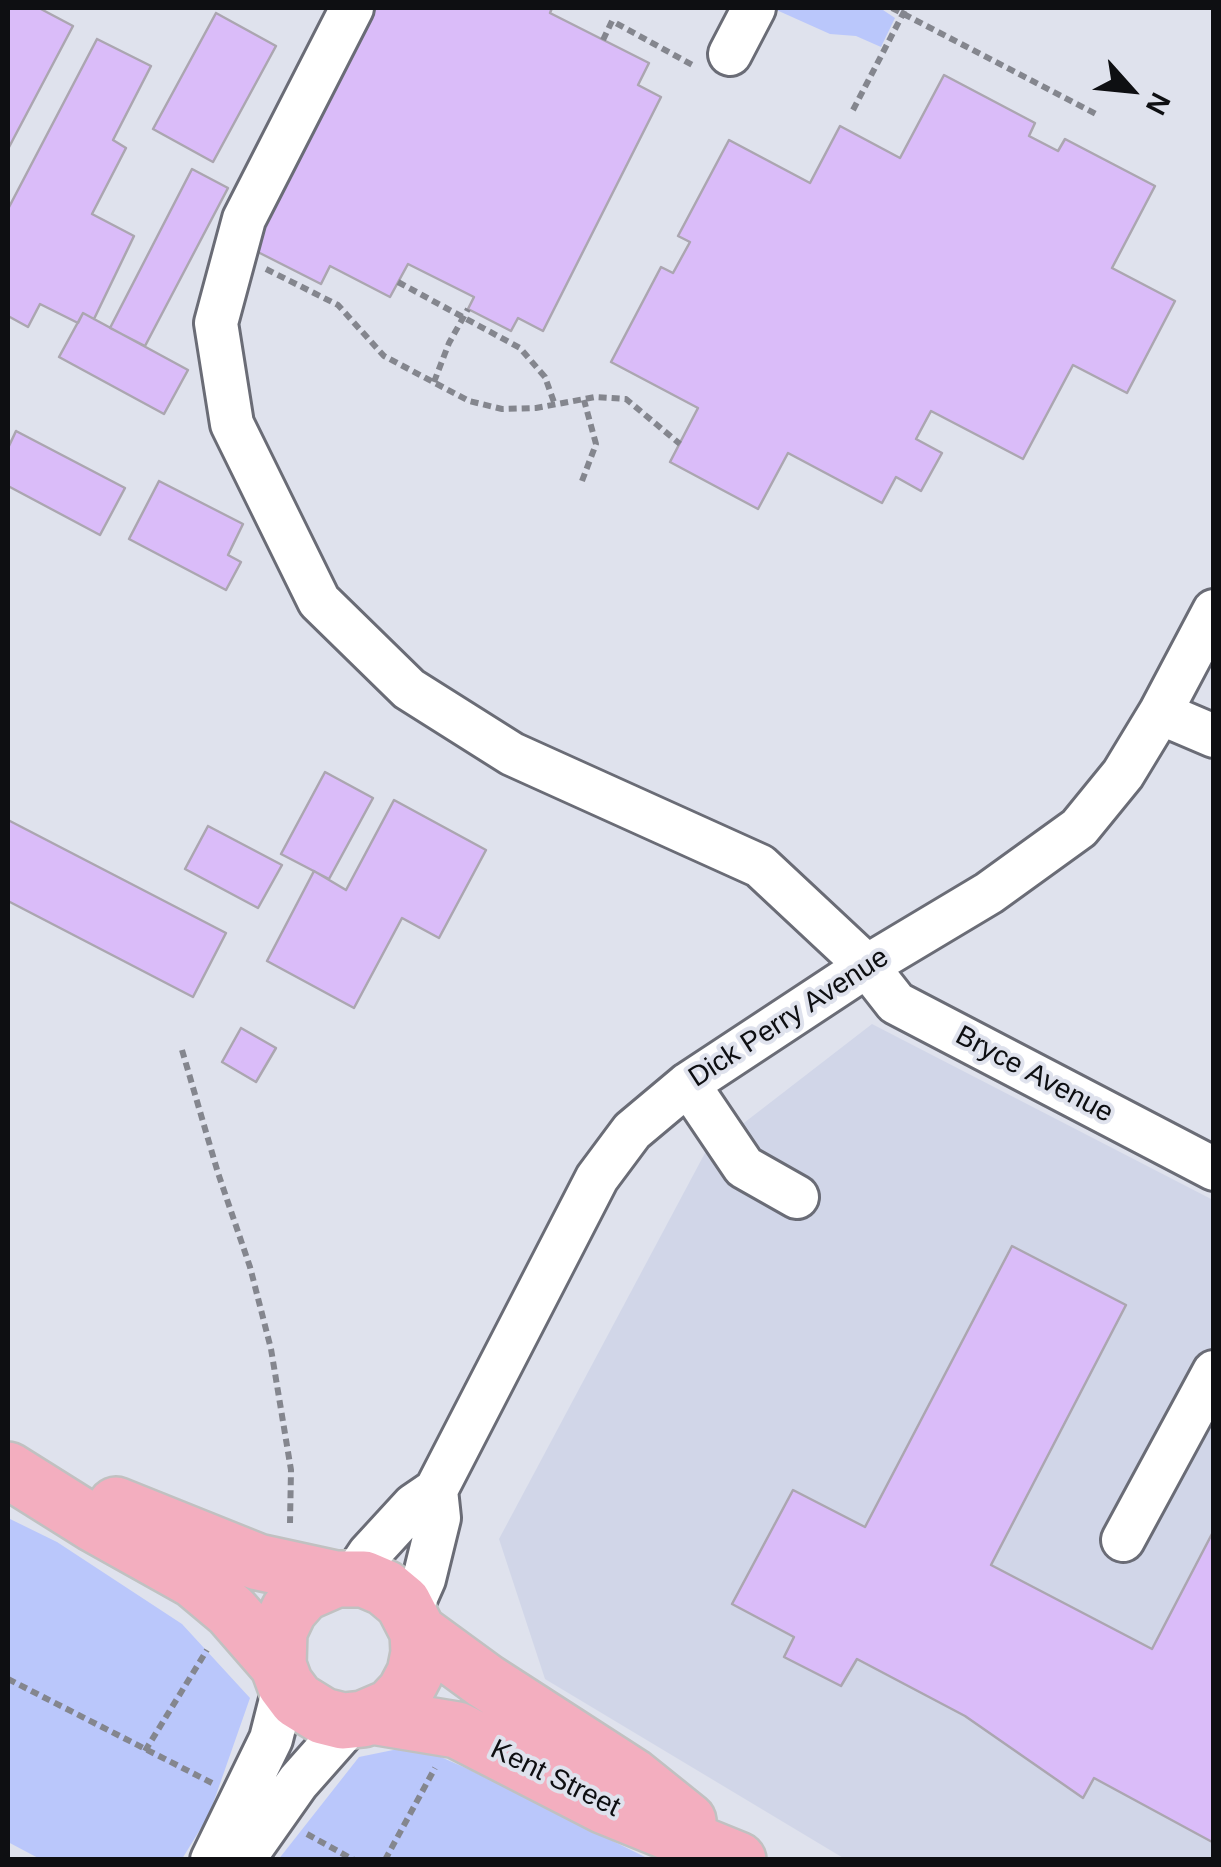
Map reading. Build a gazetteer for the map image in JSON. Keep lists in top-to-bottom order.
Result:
{
  "streets": {
    "main road": ["Kent Street"],
    "street": ["Dick Perry Avenue", "Bryce Avenue"]
  },
  "crossings": [
    ["Dick Perry Avenue", "Bryce Avenue"],
    ["Dick Perry Avenue", "Kent Street"]
  ],
  "north": "bottom right"
}
